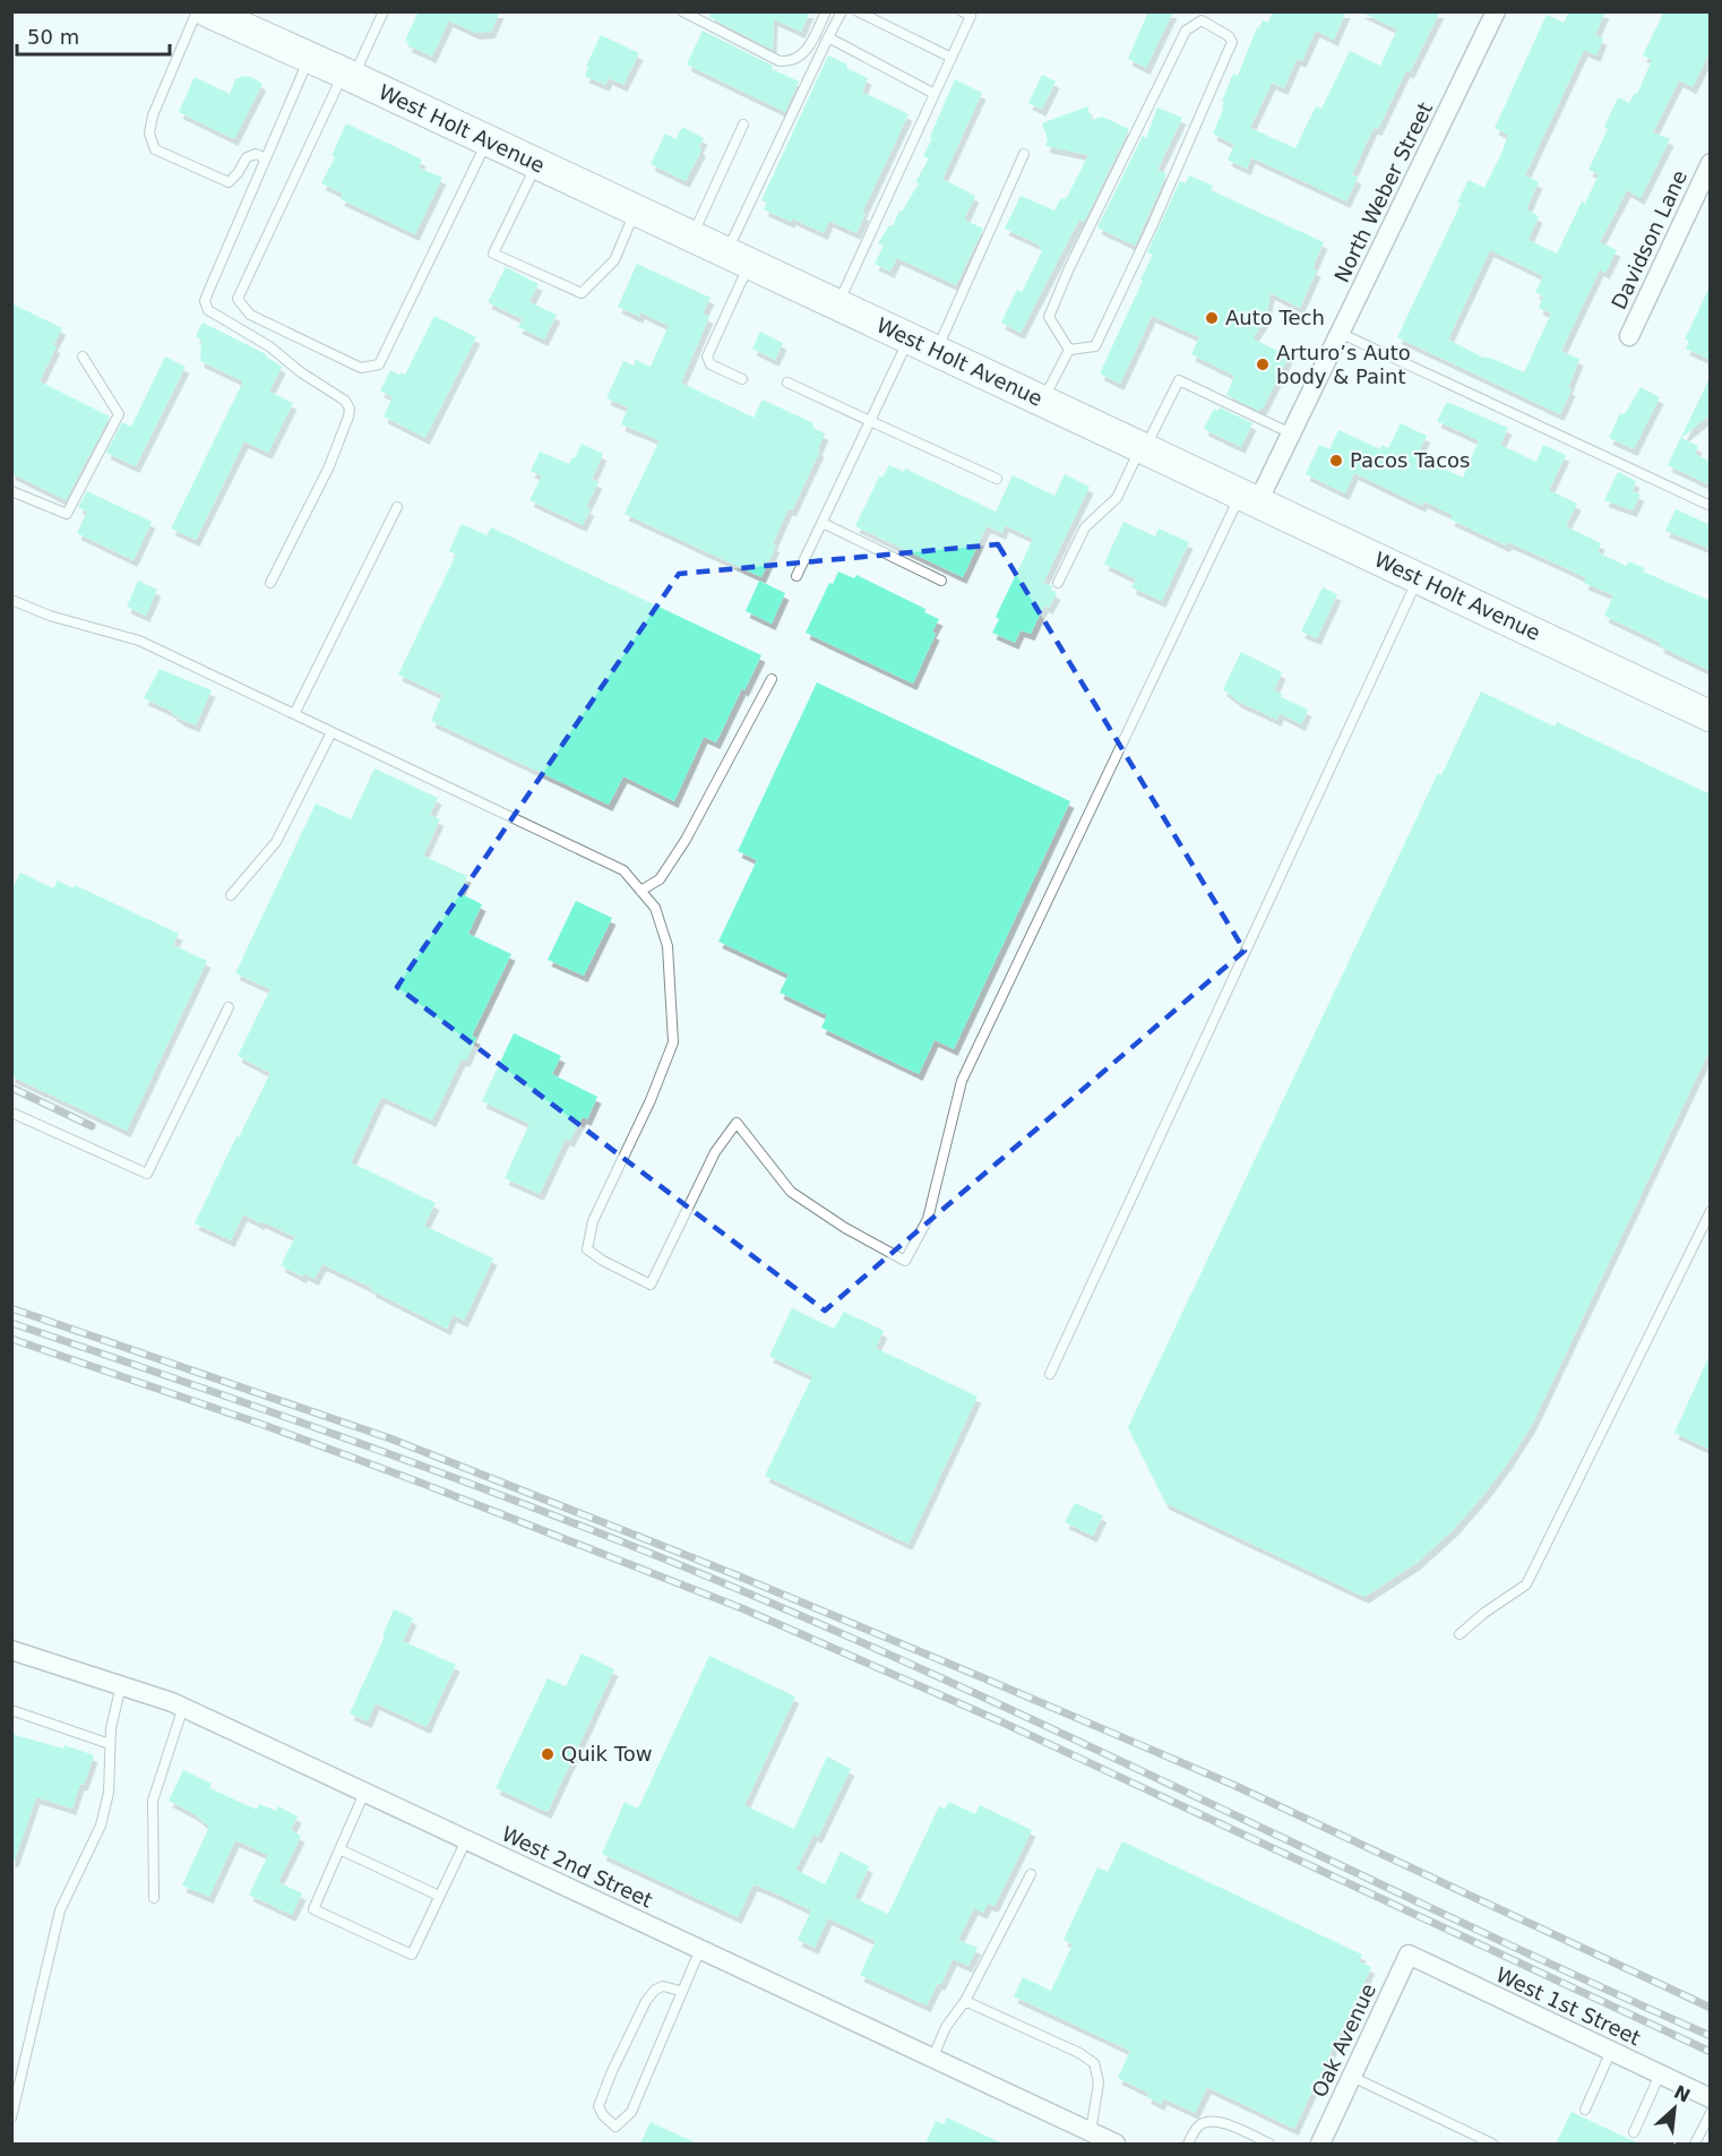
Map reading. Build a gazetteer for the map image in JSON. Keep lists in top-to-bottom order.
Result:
{
  "streets": {
    "main road": ["West Holt Avenue"],
    "street": [
      "North Weber Street",
      "Davidson Lane",
      "West 2nd Street",
      "West 1st Street",
      "Oak Avenue"
    ]
  },
  "crossings": [
    ["West Holt Avenue", "North Weber Street"],
    ["West 1st Street", "Oak Avenue"]
  ],
  "places": [
    "Auto Tech",
    "Arturo’s Auto body & Paint",
    "Pacos Tacos",
    "Quik Tow"
  ],
  "scale_bar": "50 m",
  "north": "top right"
}
